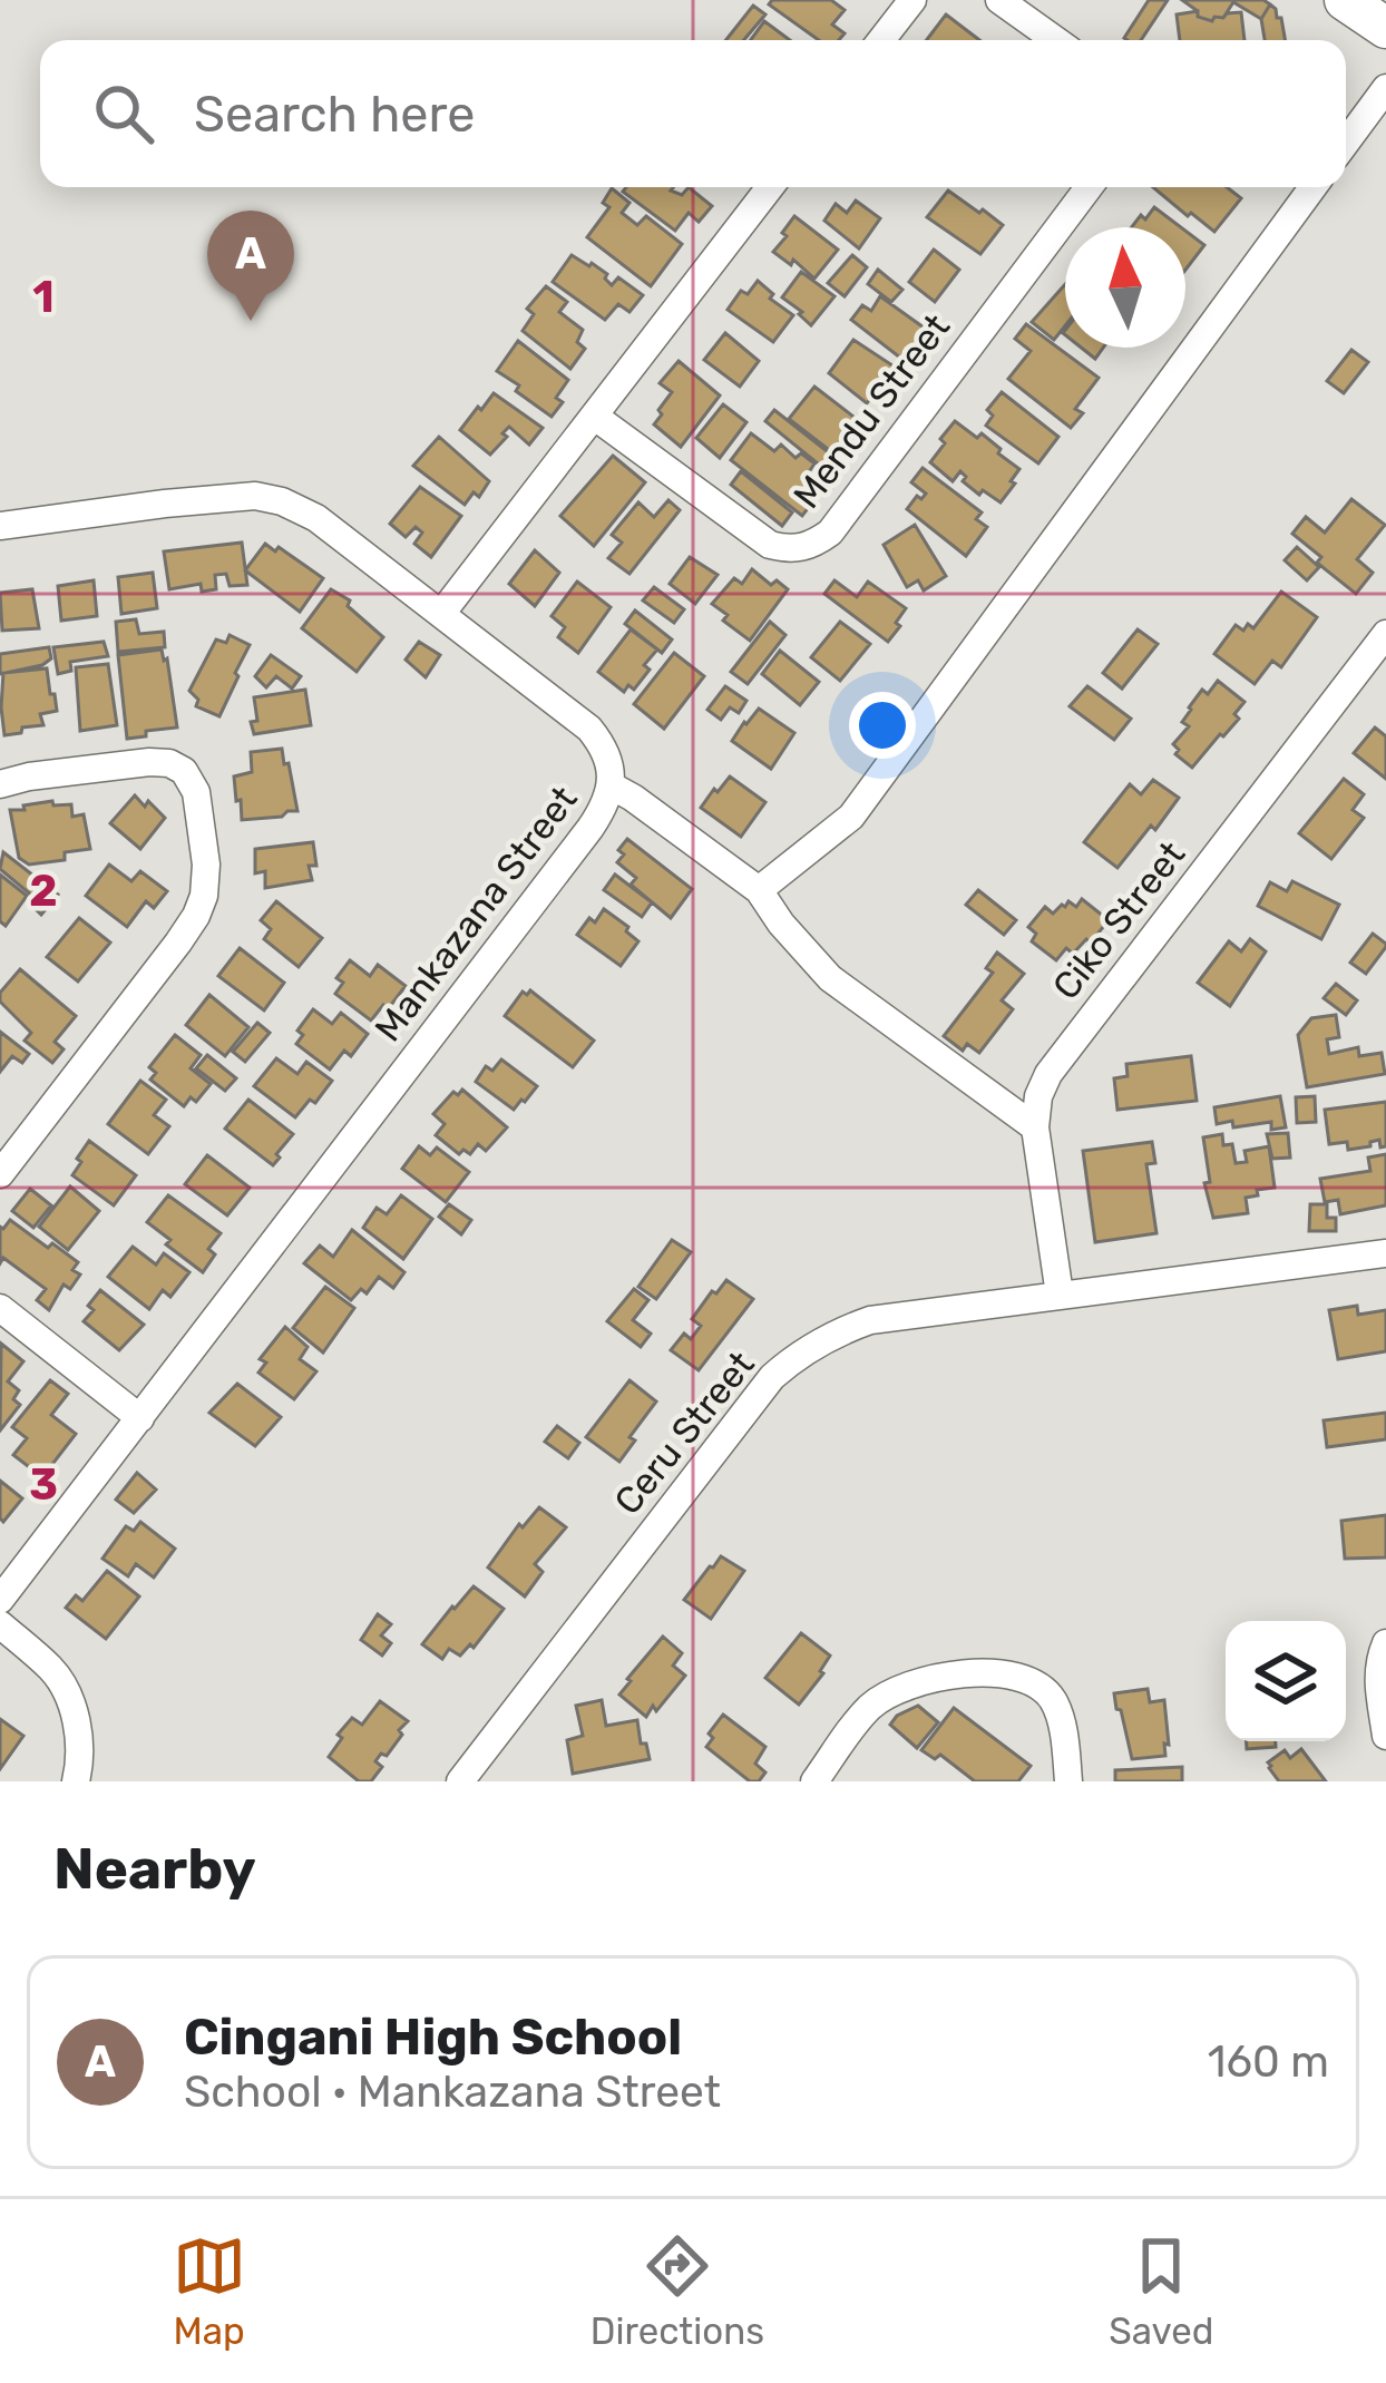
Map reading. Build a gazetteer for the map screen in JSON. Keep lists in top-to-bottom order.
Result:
{
  "streets": {
    "street": [
      "Mendu Street",
      "Mankazana Street",
      "Ciko Street",
      "Ceru Street"
    ]
  },
  "crossings": [
    ["Ciko Street", "Ceru Street"]
  ],
  "north": "top",
  "page": {
    "search": "Search here",
    "pins": "A",
    "heading": "Nearby",
    "list": [
      {
        "mark": "A",
        "name": "Cingani High School",
        "note": "School · Mankazana Street",
        "value": "160 m"
      }
    ],
    "nav": ["Map", "Directions", "Saved"]
  },
  "grid": {
    "rows": ["1", "2", "3"]
  }
}
